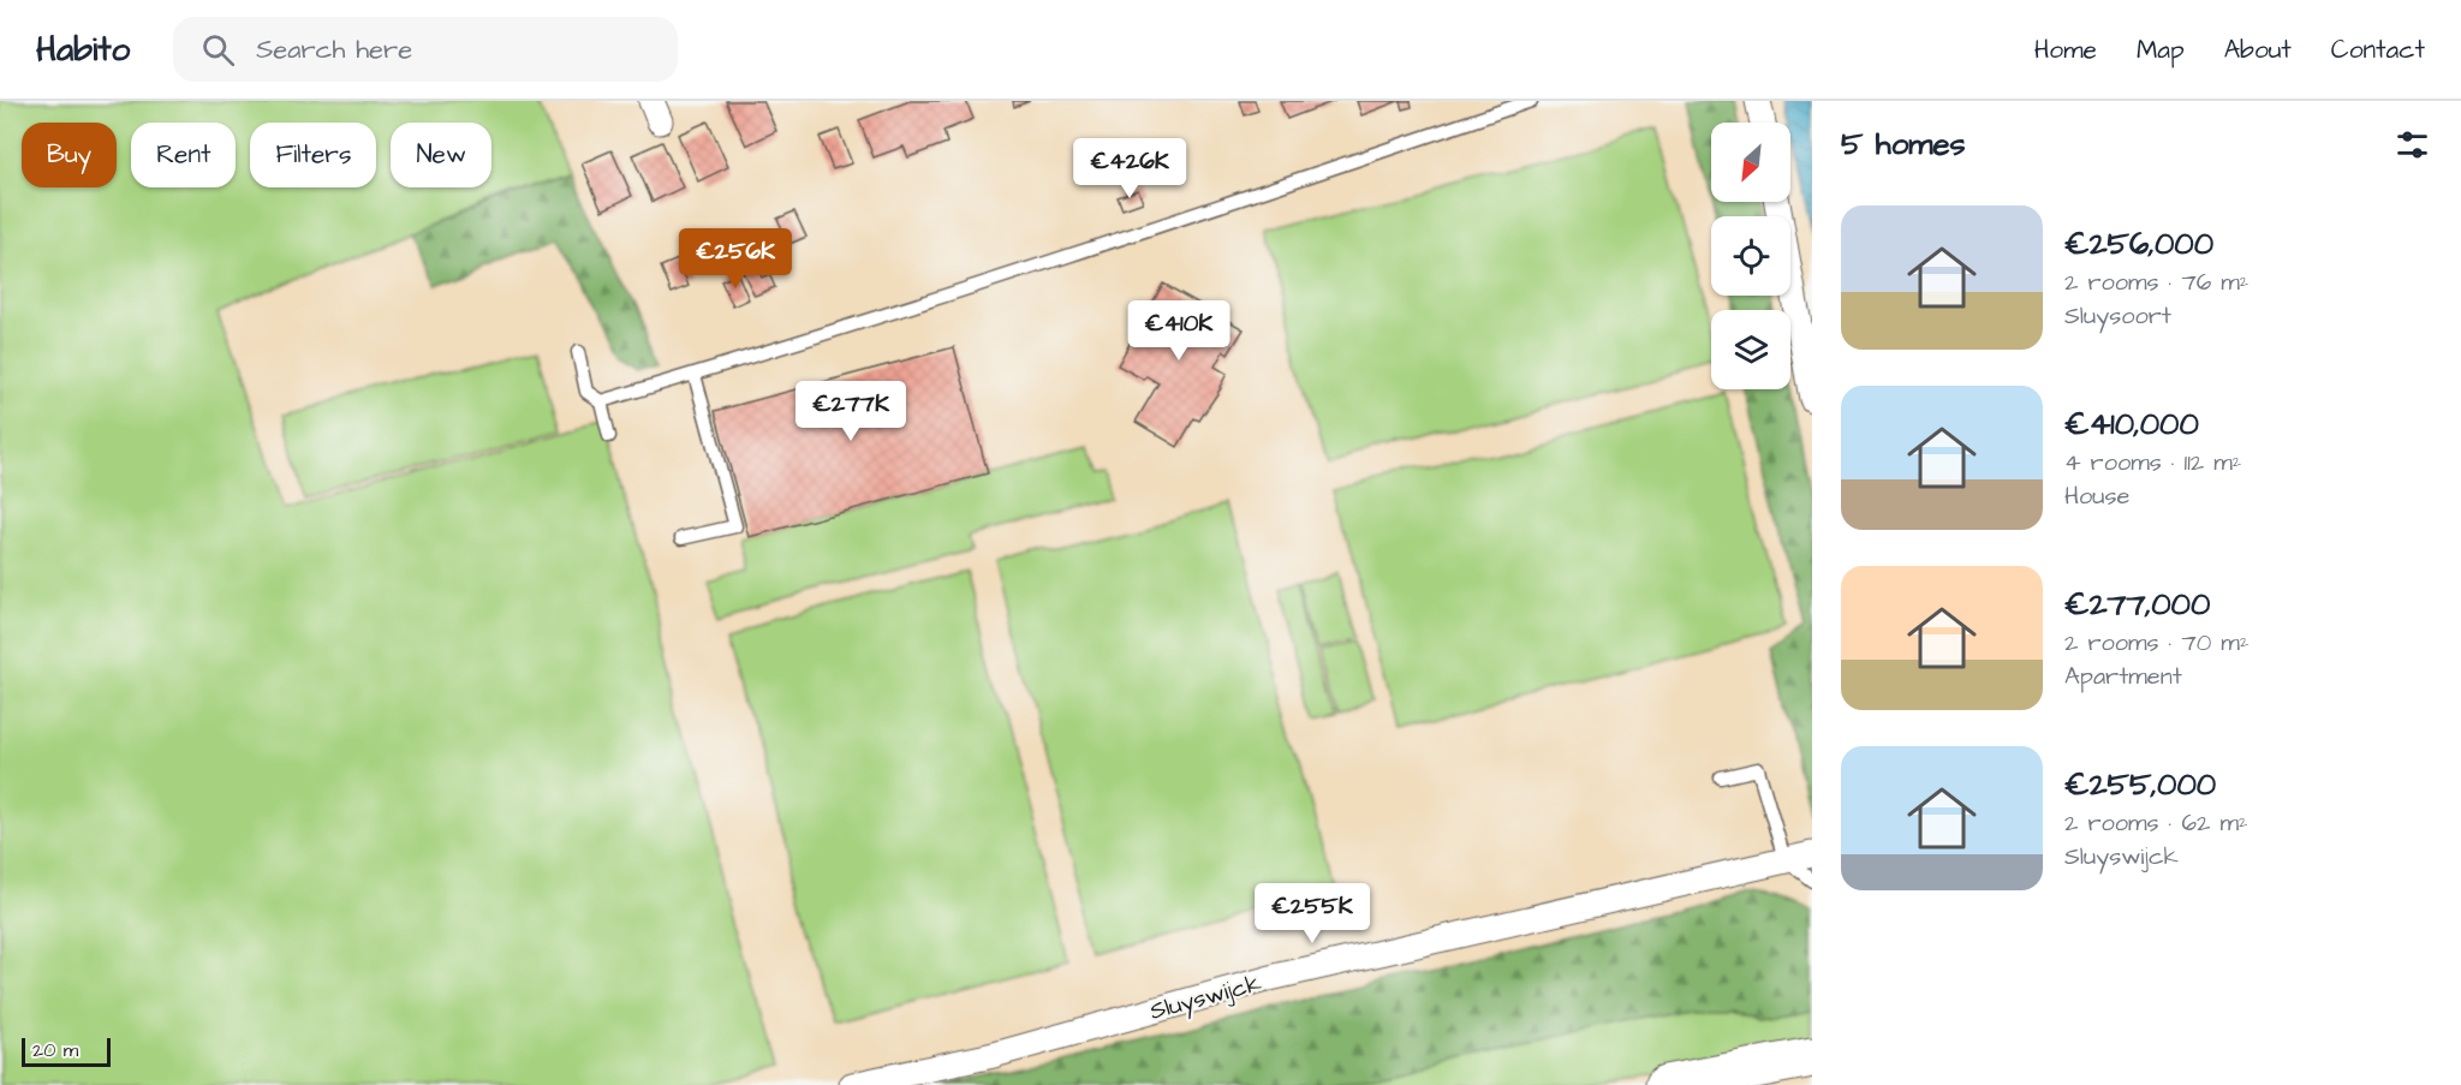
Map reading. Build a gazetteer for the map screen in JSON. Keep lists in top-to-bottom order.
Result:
{
  "streets": {
    "street": ["Sluyswijck"]
  },
  "scale_bar": "20 m",
  "north": "bottom left",
  "page": {
    "header": "Habito",
    "search": "Search here",
    "nav": [
      "Home",
      "Map",
      "About",
      "Contact"
    ],
    "heading": "5 homes",
    "chip": [
      "Buy",
      "Rent",
      "Filters",
      "New"
    ],
    "price": [
      "€426K",
      "€256K",
      "€410K",
      "€277K",
      "€255K"
    ],
    "list": [
      {
        "name": "€256,000",
        "note": "2 rooms · 76 m² · Sluysoort"
      },
      {
        "name": "€410,000",
        "note": "4 rooms · 112 m² · House"
      },
      {
        "name": "€277,000",
        "note": "2 rooms · 70 m² · Apartment"
      },
      {
        "name": "€255,000",
        "note": "2 rooms · 62 m² · Sluyswijck"
      }
    ],
    "scale": "20 m"
  }
}
